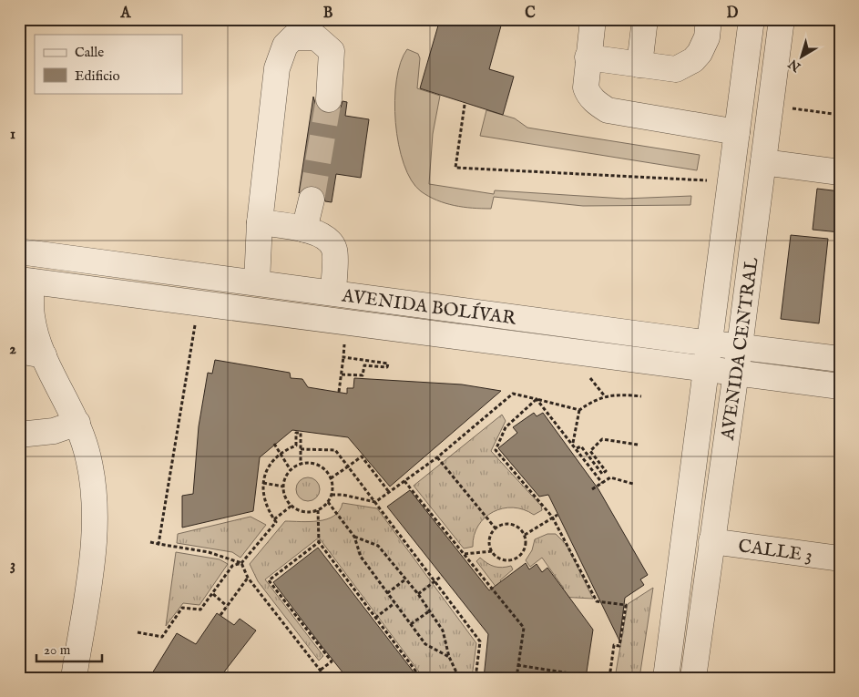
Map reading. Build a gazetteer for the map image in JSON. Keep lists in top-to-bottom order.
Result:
{
  "streets": {
    "street": ["AVENIDA BOLÍVAR", "AVENIDA CENTRAL", "CALLE 3"]
  },
  "crossings": [
    ["AVENIDA BOLÍVAR", "AVENIDA CENTRAL"],
    ["AVENIDA CENTRAL", "CALLE 3"]
  ],
  "legend": ["Calle", "Edificio"],
  "scale_bar": "20 m",
  "north": "bottom left",
  "grid": {
    "columns": [
      "A",
      "B",
      "C",
      "D"
    ],
    "rows": ["1", "2", "3"]
  }
}
